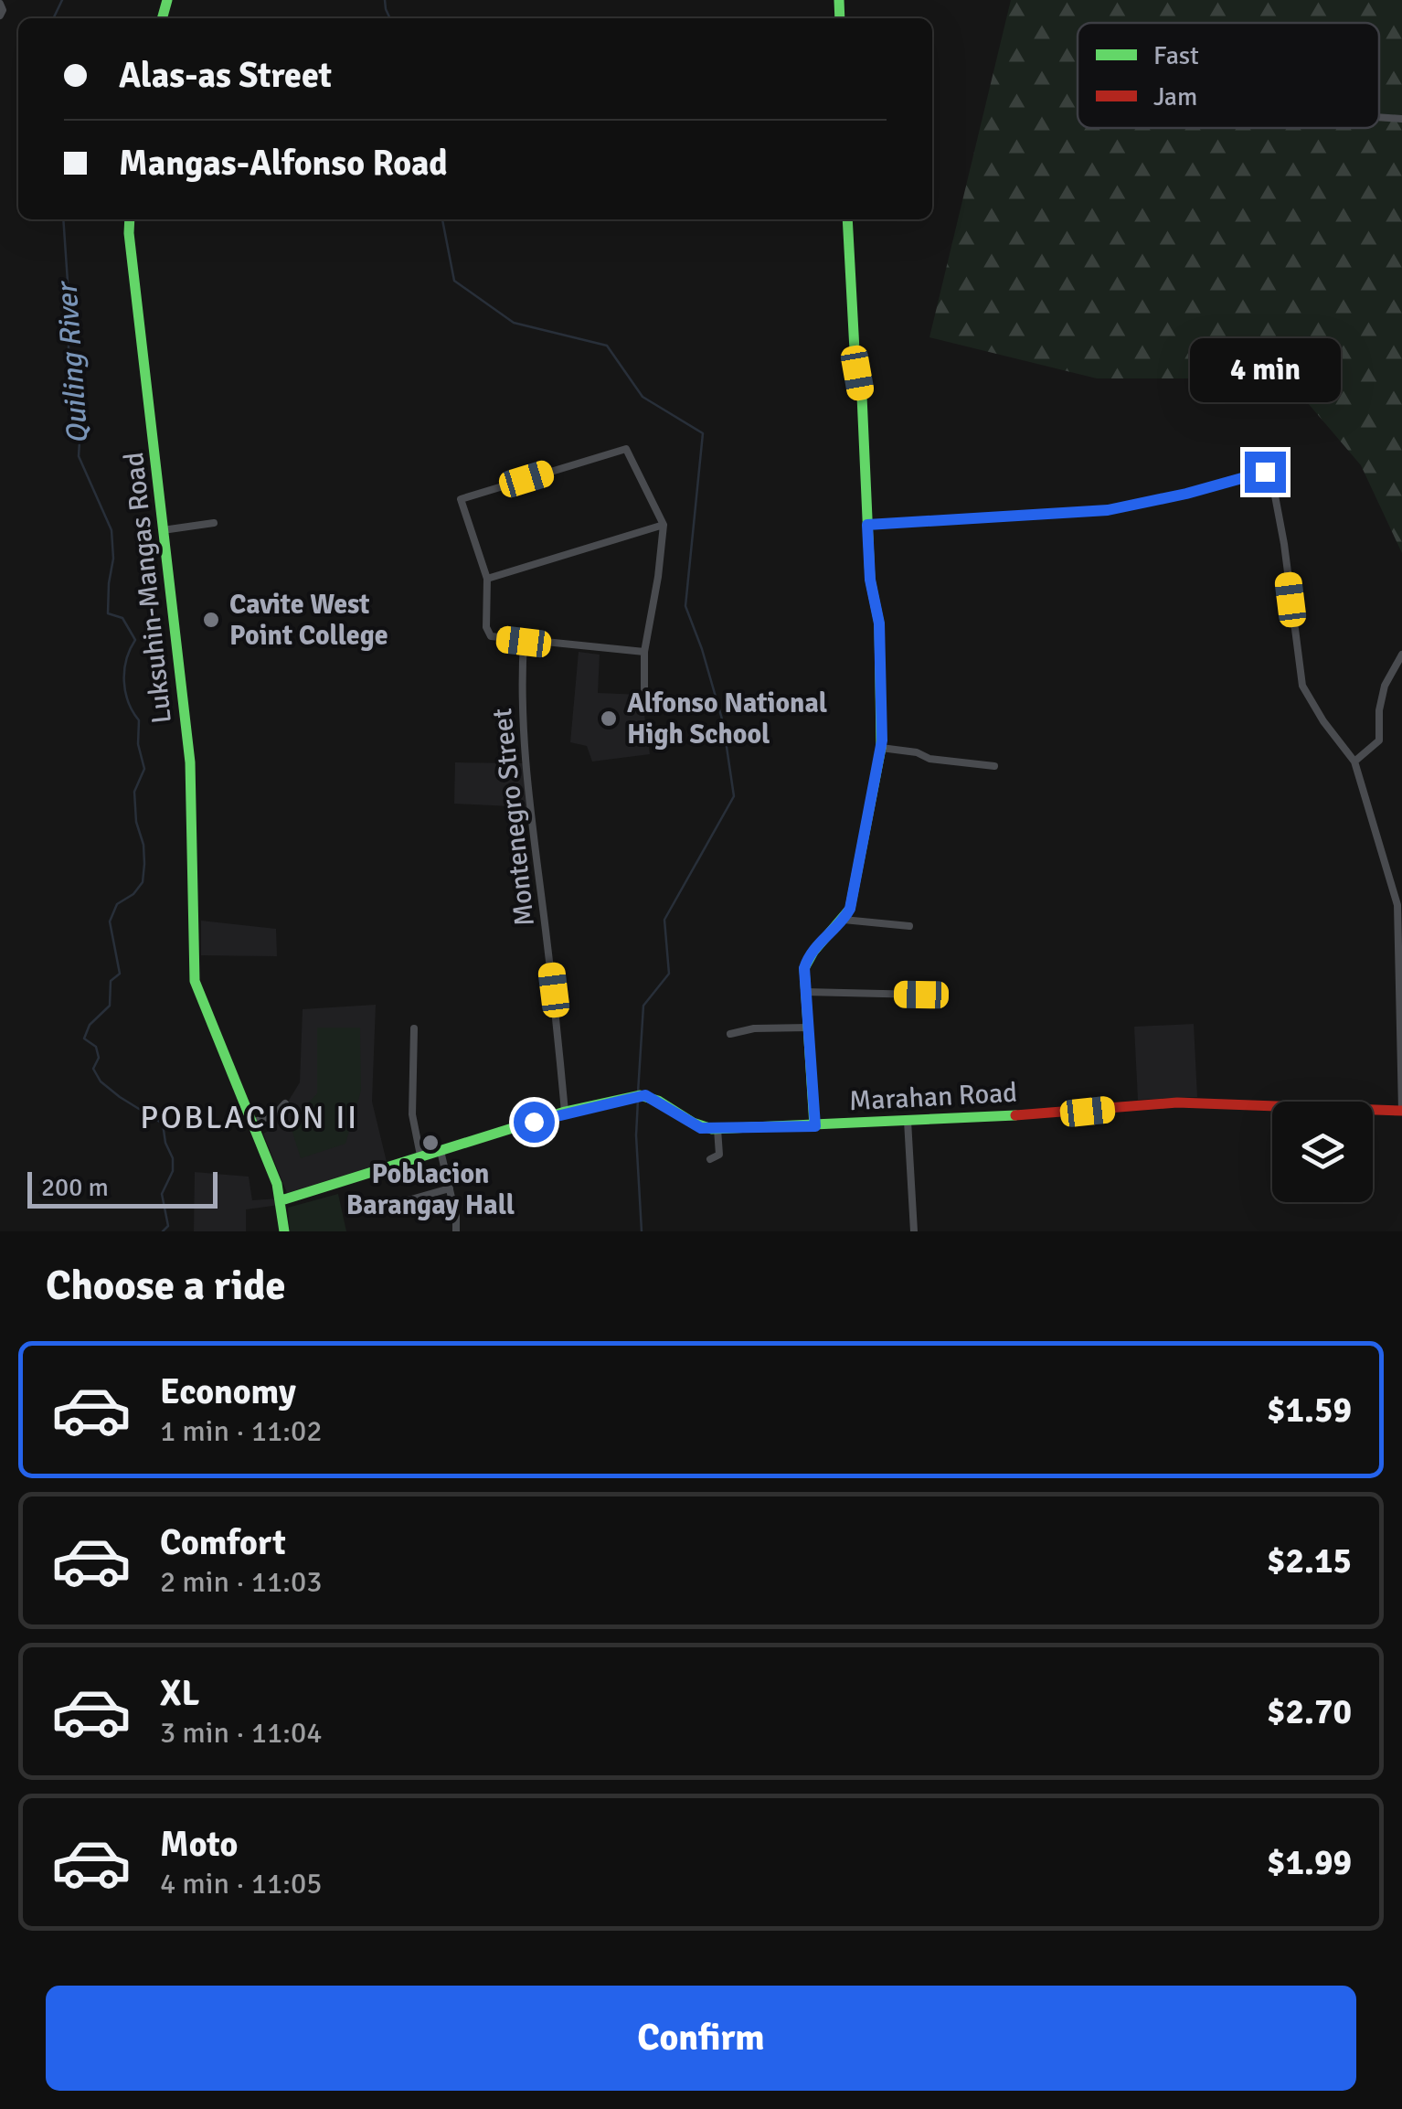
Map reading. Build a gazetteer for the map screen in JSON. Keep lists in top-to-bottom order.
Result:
{
  "streets": {
    "main road": ["Luksuhin-Mangas Road", "Marahan Road"],
    "street": ["Montenegro Street"]
  },
  "crossings": [
    ["Montenegro Street", "Marahan Road"]
  ],
  "districts": ["POBLACION II"],
  "water": ["Quiling River"],
  "places": ["Cavite West Point College", "Alfonso National High School", "Poblacion Barangay Hall"],
  "legend": ["Fast", "Jam"],
  "scale_bar": "200 m",
  "page": {
    "banner": ["Alas-as Street", "Mangas-Alfonso Road"],
    "bubble": "4 min",
    "scale": "200 m",
    "heading": "Choose a ride",
    "list": [
      {
        "name": "Economy",
        "note": "1 min · 11:02",
        "value": "$1.59"
      },
      {
        "name": "Comfort",
        "note": "2 min · 11:03",
        "value": "$2.15"
      },
      {
        "name": "XL",
        "note": "3 min · 11:04",
        "value": "$2.70"
      },
      {
        "name": "Moto",
        "note": "4 min · 11:05",
        "value": "$1.99"
      }
    ],
    "buttons": "Confirm"
  }
}
